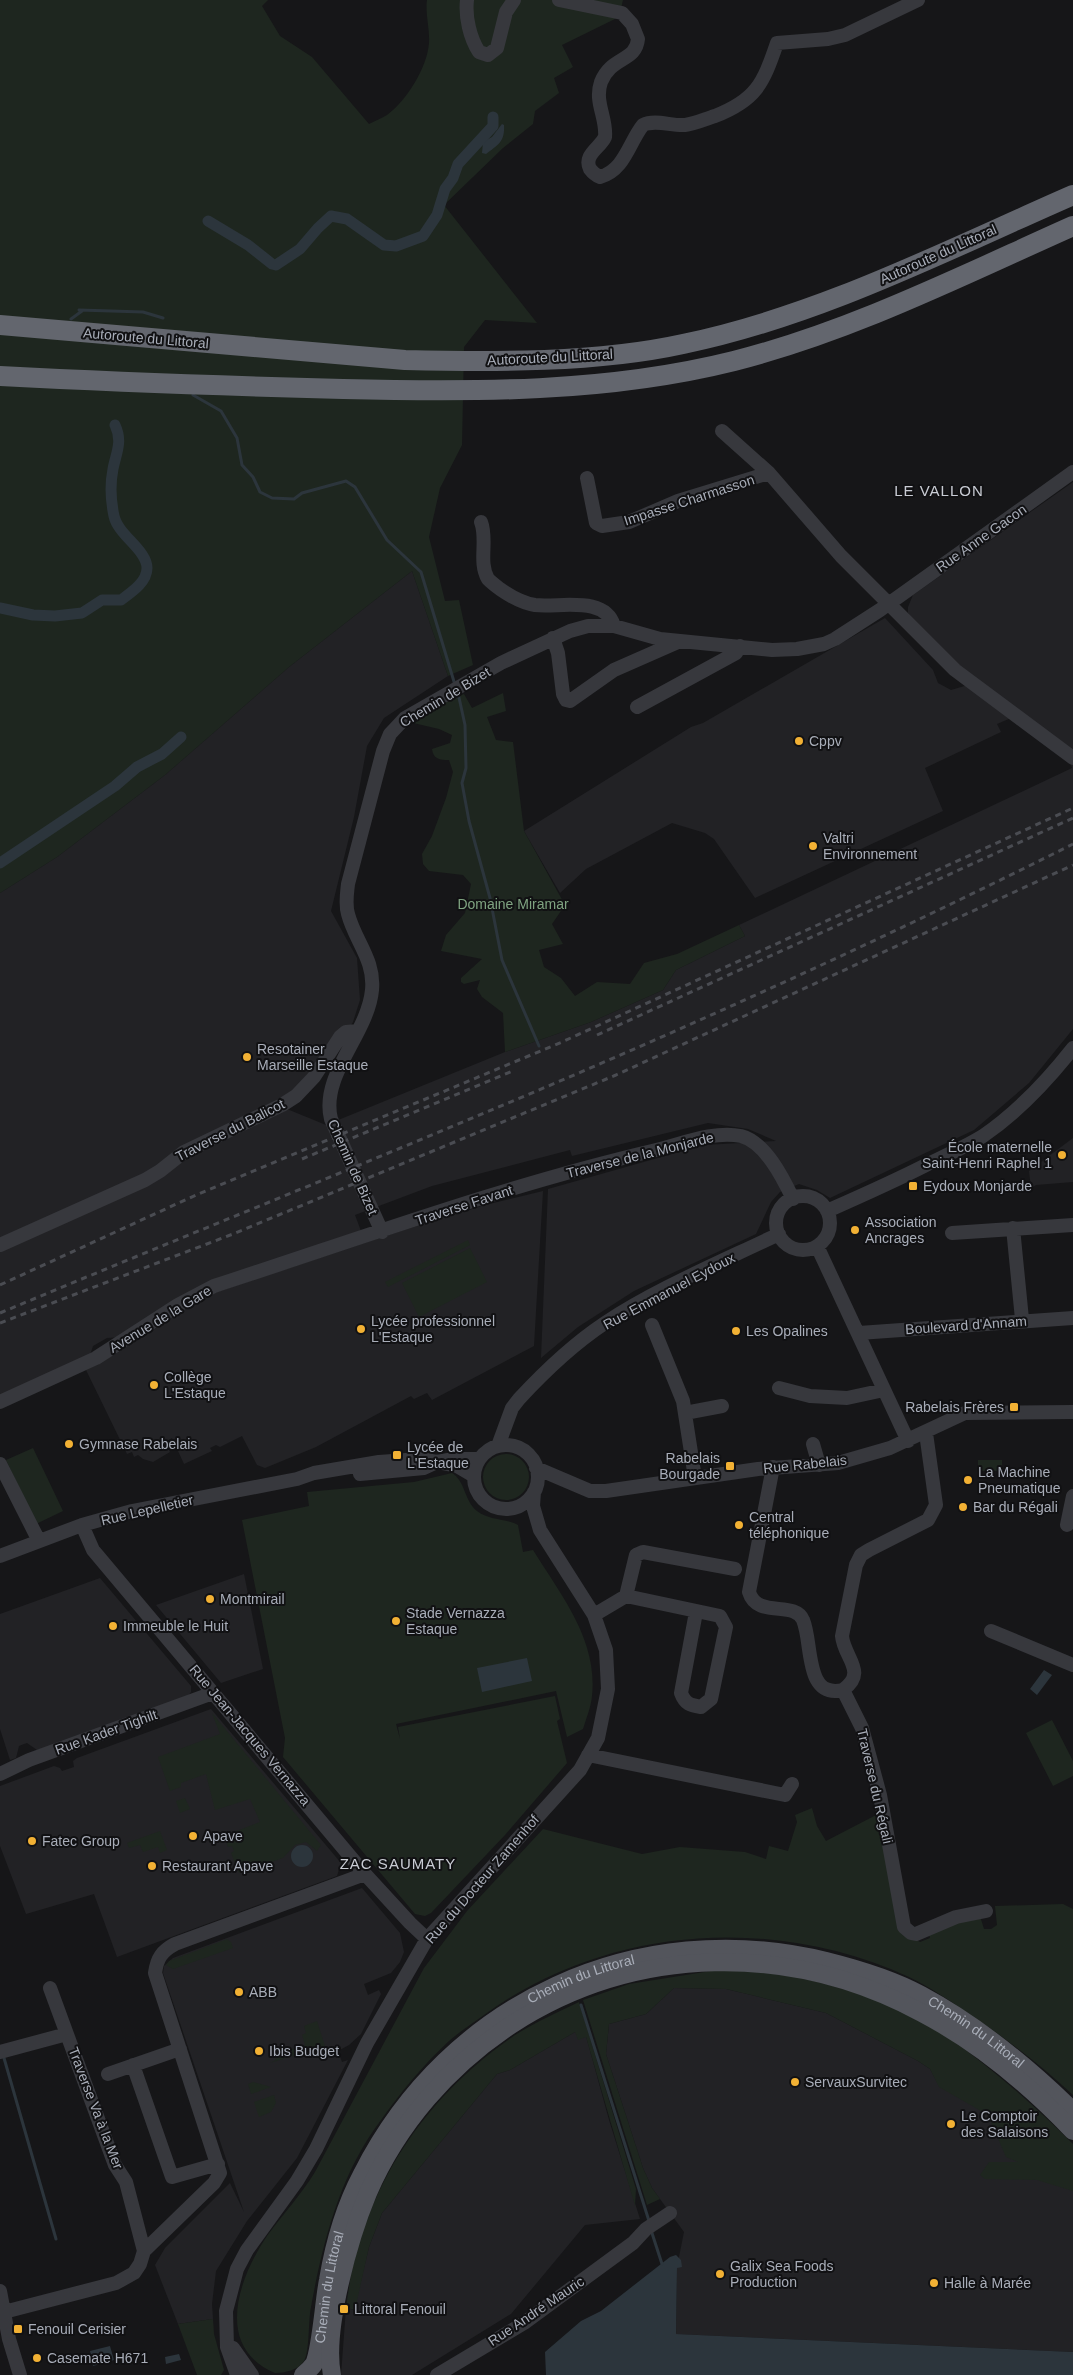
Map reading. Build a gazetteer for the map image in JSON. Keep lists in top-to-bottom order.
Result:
{
  "streets": {
    "highway": ["Autoroute du Littoral"],
    "main road": ["Chemin du Littoral"],
    "street": [
      "Impasse Charmasson",
      "Rue Anne Gacon",
      "Chemin de Bizet",
      "Traverse du Balicot",
      "Traverse de la Monjarde",
      "Traverse Favant",
      "Rue Emmanuel Eydoux",
      "Avenue de la Gare",
      "Boulevard d'Annam",
      "Rue Rabelais",
      "Rue Lepelletier",
      "Rue Kader Tighilt",
      "Rue Jean-Jacques Vernazza",
      "Traverse du Régali",
      "Rue du Docteur Zamenhof",
      "Traverse Va à la Mer",
      "Rue André Mauric"
    ]
  },
  "crossings": [
    ["Rue Anne Gacon", "Chemin de Bizet"],
    ["Chemin de Bizet", "Traverse du Balicot"],
    ["Chemin de Bizet", "Traverse Favant"],
    ["Chemin de Bizet", "Avenue de la Gare"],
    ["Traverse de la Monjarde", "Traverse Favant"],
    ["Traverse de la Monjarde", "Rue Emmanuel Eydoux"],
    ["Traverse Favant", "Avenue de la Gare"],
    ["Rue Emmanuel Eydoux", "Rue Rabelais"],
    ["Rue Emmanuel Eydoux", "Rue Lepelletier"],
    ["Rue Emmanuel Eydoux", "Rue du Docteur Zamenhof"],
    ["Rue Rabelais", "Rue Lepelletier"],
    ["Rue Rabelais", "Rue du Docteur Zamenhof"],
    ["Rue Lepelletier", "Rue Jean-Jacques Vernazza"],
    ["Rue Lepelletier", "Rue du Docteur Zamenhof"],
    ["Rue Kader Tighilt", "Rue Jean-Jacques Vernazza"],
    ["Rue Jean-Jacques Vernazza", "Rue du Docteur Zamenhof"]
  ],
  "districts": ["LE VALLON", "ZAC SAUMATY"],
  "parks": ["Domaine Miramar"],
  "places": {
    "other": [
      "Cppv",
      "Valtri Environnement",
      "Resotainer Marseille Estaque",
      "École maternelle Saint-Henri Raphel 1",
      "Association Ancrages",
      "Lycée professionnel L'Estaque",
      "Les Opalines",
      "Collège L'Estaque",
      "Gymnase Rabelais",
      "La Machine Pneumatique",
      "Bar du Régali",
      "Central téléphonique",
      "Montmirail",
      "Stade Vernazza Estaque",
      "Immeuble le Huit",
      "Apave",
      "Fatec Group",
      "Restaurant Apave",
      "ABB",
      "Ibis Budget",
      "ServauxSurvitec",
      "Le Comptoir des Salaisons",
      "Galix Sea Foods Production",
      "Halle à Marée",
      "Casemate H671"
    ],
    "transit": [
      "Eydoux Monjarde",
      "Rabelais Frères",
      "Lycée de L'Estaque",
      "Rabelais Bourgade",
      "Littoral Fenouil",
      "Fenouil Cerisier"
    ]
  }
}
